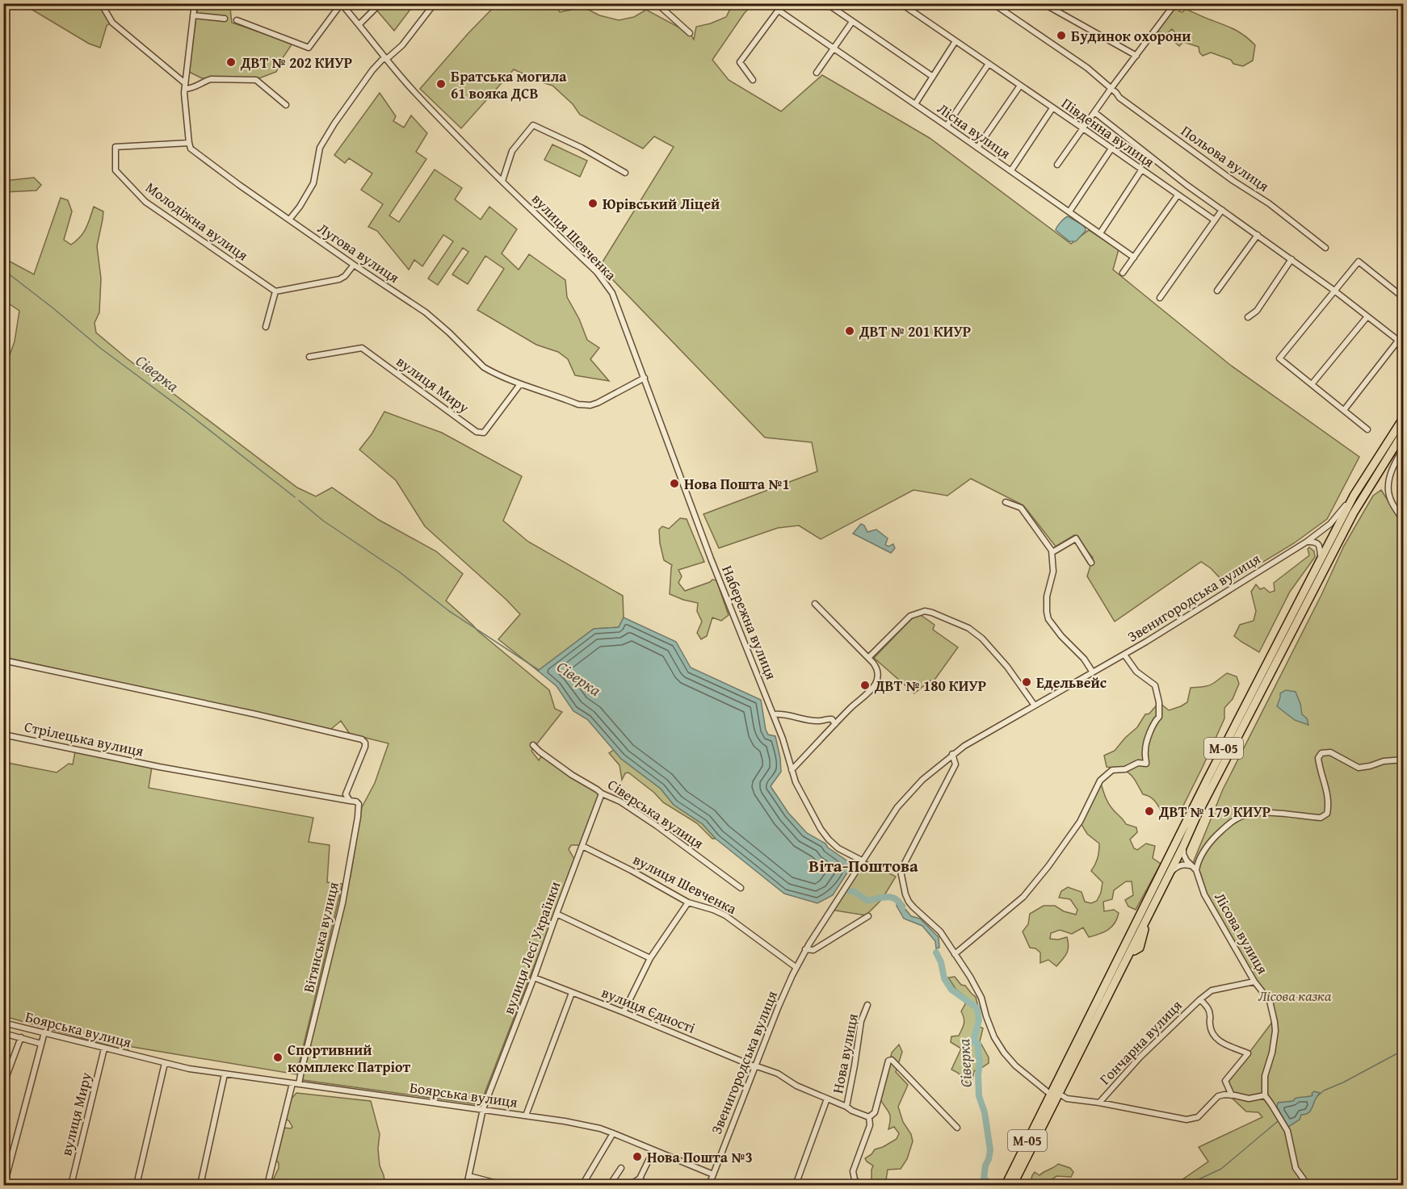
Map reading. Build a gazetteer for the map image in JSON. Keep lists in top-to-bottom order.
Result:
{
  "streets": {
    "highway": ["М-05"],
    "street": [
      "Лісна вулиця",
      "Південна вулиця",
      "Польова вулиця",
      "Молодіжна вулиця",
      "вулиця Шевченка",
      "Лугова вулиця",
      "вулиця Миру",
      "Звенигородська вулиця",
      "Набережна вулиця",
      "Стрілецька вулиця",
      "Сіверська вулиця",
      "Лісова вулиця",
      "Вітянська вулиця",
      "вулиця Лесі Українки",
      "вулиця Єдності",
      "Боярська вулиця",
      "Гончарна вулиця",
      "Нова вулиця"
    ]
  },
  "crossings": [
    ["Молодіжна вулиця", "Лугова вулиця"],
    ["вулиця Шевченка", "Лугова вулиця"],
    ["вулиця Шевченка", "Звенигородська вулиця"],
    ["вулиця Шевченка", "Набережна вулиця"],
    ["вулиця Шевченка", "вулиця Лесі Українки"],
    ["Лугова вулиця", "вулиця Миру"],
    ["вулиця Миру", "Боярська вулиця"],
    ["Звенигородська вулиця", "Набережна вулиця"],
    ["Звенигородська вулиця", "М-05"],
    ["Звенигородська вулиця", "вулиця Єдності"],
    ["Звенигородська вулиця", "Боярська вулиця"],
    ["Звенигородська вулиця", "Нова вулиця"],
    ["Стрілецька вулиця", "Вітянська вулиця"],
    ["М-05", "Лісова вулиця"],
    ["Сіверська вулиця", "вулиця Лесі Українки"],
    ["Лісова вулиця", "Гончарна вулиця"],
    ["Вітянська вулиця", "Боярська вулиця"],
    ["вулиця Лесі Українки", "вулиця Єдності"],
    ["вулиця Лесі Українки", "Боярська вулиця"],
    ["вулиця Єдності", "Нова вулиця"]
  ],
  "districts": ["Віта-Поштова"],
  "water": ["Сіверка"],
  "parks": ["Лісова казка"],
  "places": [
    "Будинок охорони",
    "ДВТ № 202 КИУР",
    "Братська могила 61 вояка ДСВ",
    "Юрівський Ліцей",
    "ДВТ № 201 КИУР",
    "Нова Пошта №1",
    "Едельвейс",
    "ДВТ № 180 КИУР",
    "ДВТ № 179 КИУР",
    "Спортивний комплекс Патріот",
    "Нова Пошта №3"
  ]
}
